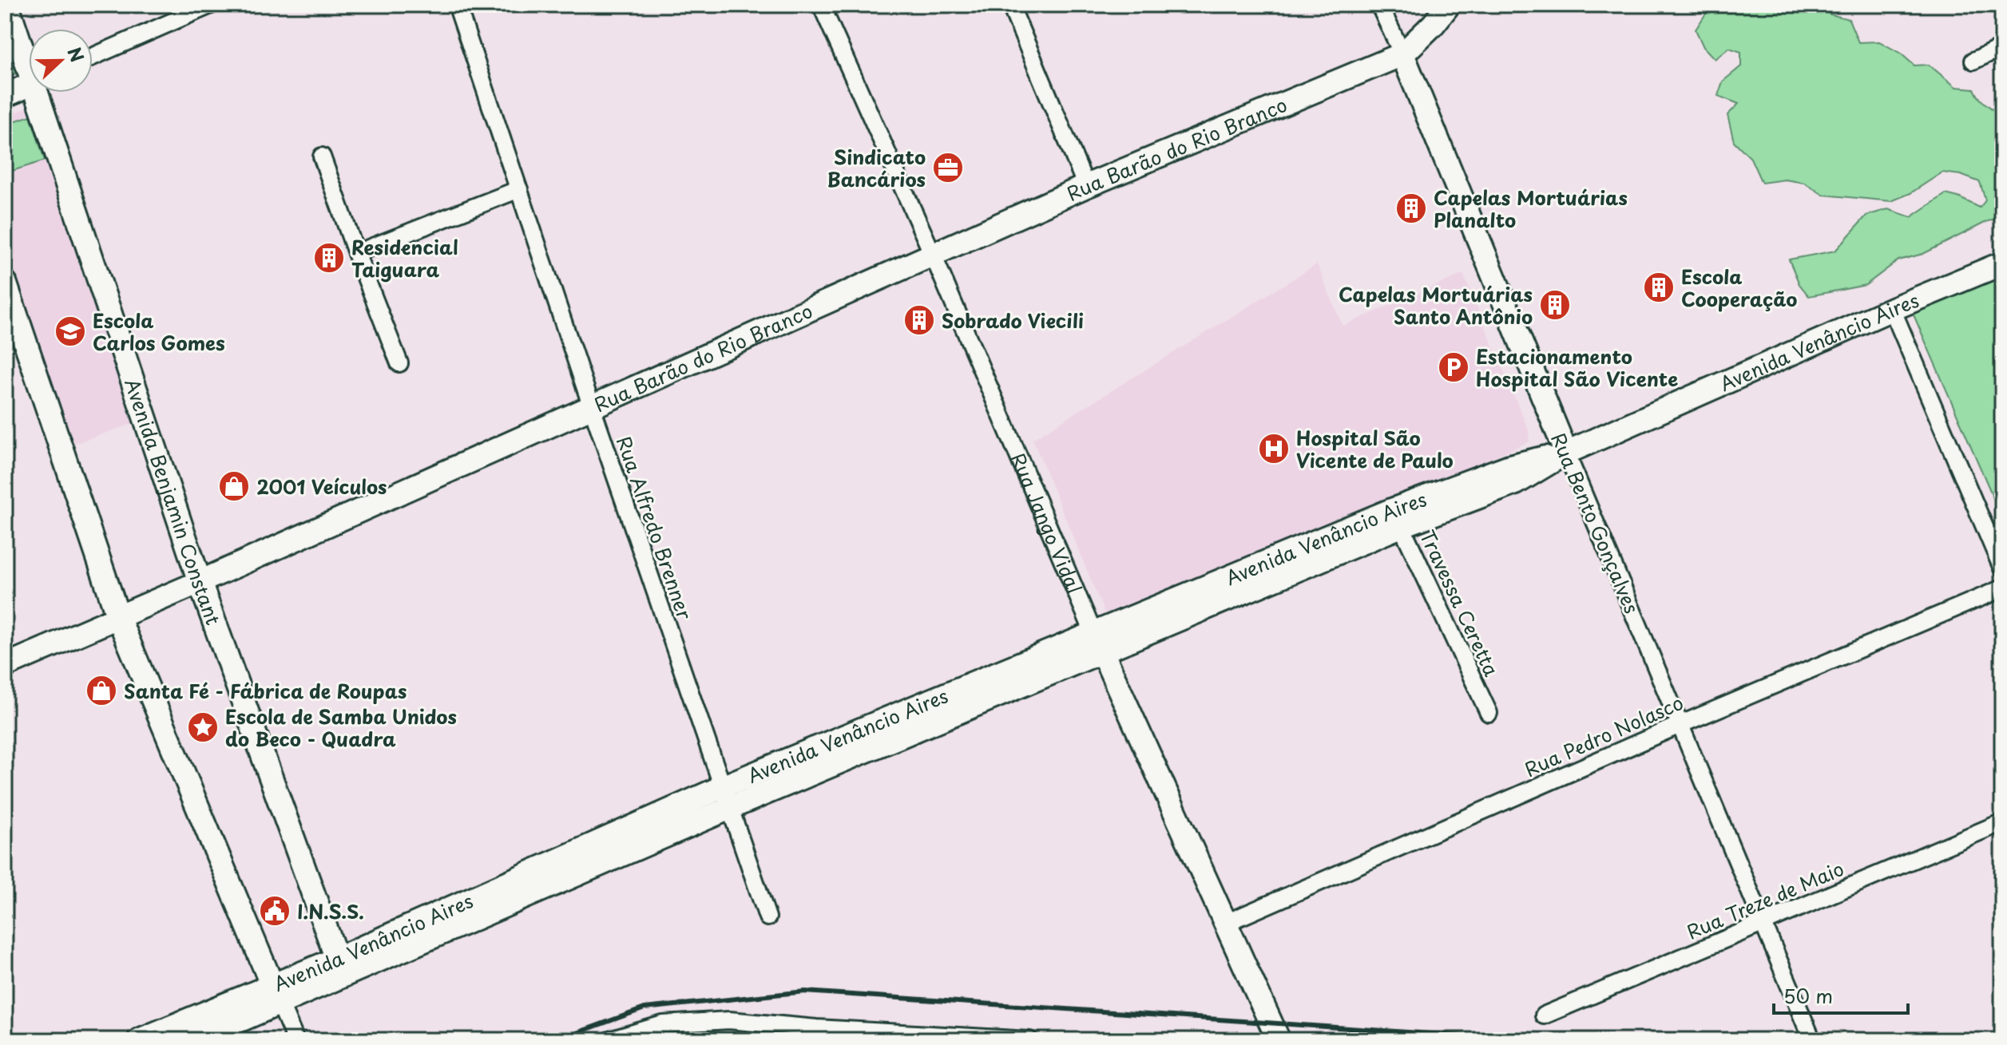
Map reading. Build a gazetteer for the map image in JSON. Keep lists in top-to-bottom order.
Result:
{
  "streets": {
    "main road": [
      "Rua Barão do Rio Branco",
      "Avenida Venâncio Aires",
      "Avenida Benjamin Constant",
      "Rua Bento Gonçalves",
      "Rua Jango Vidal"
    ],
    "street": [
      "Rua Alfredo Brenner",
      "Travessa Ceretta",
      "Rua Pedro Nolasco",
      "Rua Treze de Maio"
    ]
  },
  "crossings": [
    ["Rua Barão do Rio Branco", "Avenida Benjamin Constant"],
    ["Rua Barão do Rio Branco", "Rua Bento Gonçalves"],
    ["Rua Barão do Rio Branco", "Rua Jango Vidal"],
    ["Rua Barão do Rio Branco", "Rua Alfredo Brenner"],
    ["Avenida Venâncio Aires", "Avenida Benjamin Constant"],
    ["Avenida Venâncio Aires", "Rua Bento Gonçalves"],
    ["Avenida Venâncio Aires", "Rua Jango Vidal"],
    ["Avenida Venâncio Aires", "Rua Alfredo Brenner"],
    ["Avenida Venâncio Aires", "Travessa Ceretta"],
    ["Rua Bento Gonçalves", "Rua Pedro Nolasco"],
    ["Rua Bento Gonçalves", "Rua Treze de Maio"],
    ["Rua Jango Vidal", "Rua Pedro Nolasco"]
  ],
  "places": {
    "office": ["Sindicato Bancários"],
    "building": [
      "Capelas Mortuárias Planalto",
      "Residencial Taiguara",
      "Escola Cooperação",
      "Capelas Mortuárias Santo Antônio",
      "Sobrado Viecili"
    ],
    "school or university": ["Escola Carlos Gomes"],
    "parking": ["Estacionamento Hospital São Vicente"],
    "hospital": ["Hospital São Vicente de Paulo"],
    "shop": ["2001 Veículos", "Santa Fé - Fábrica de Roupas"],
    "place": ["Escola de Samba Unidos do Beco - Quadra"],
    "public building": ["I.N.S.S."]
  },
  "scale_bar": "50 m",
  "north": "right"
}
